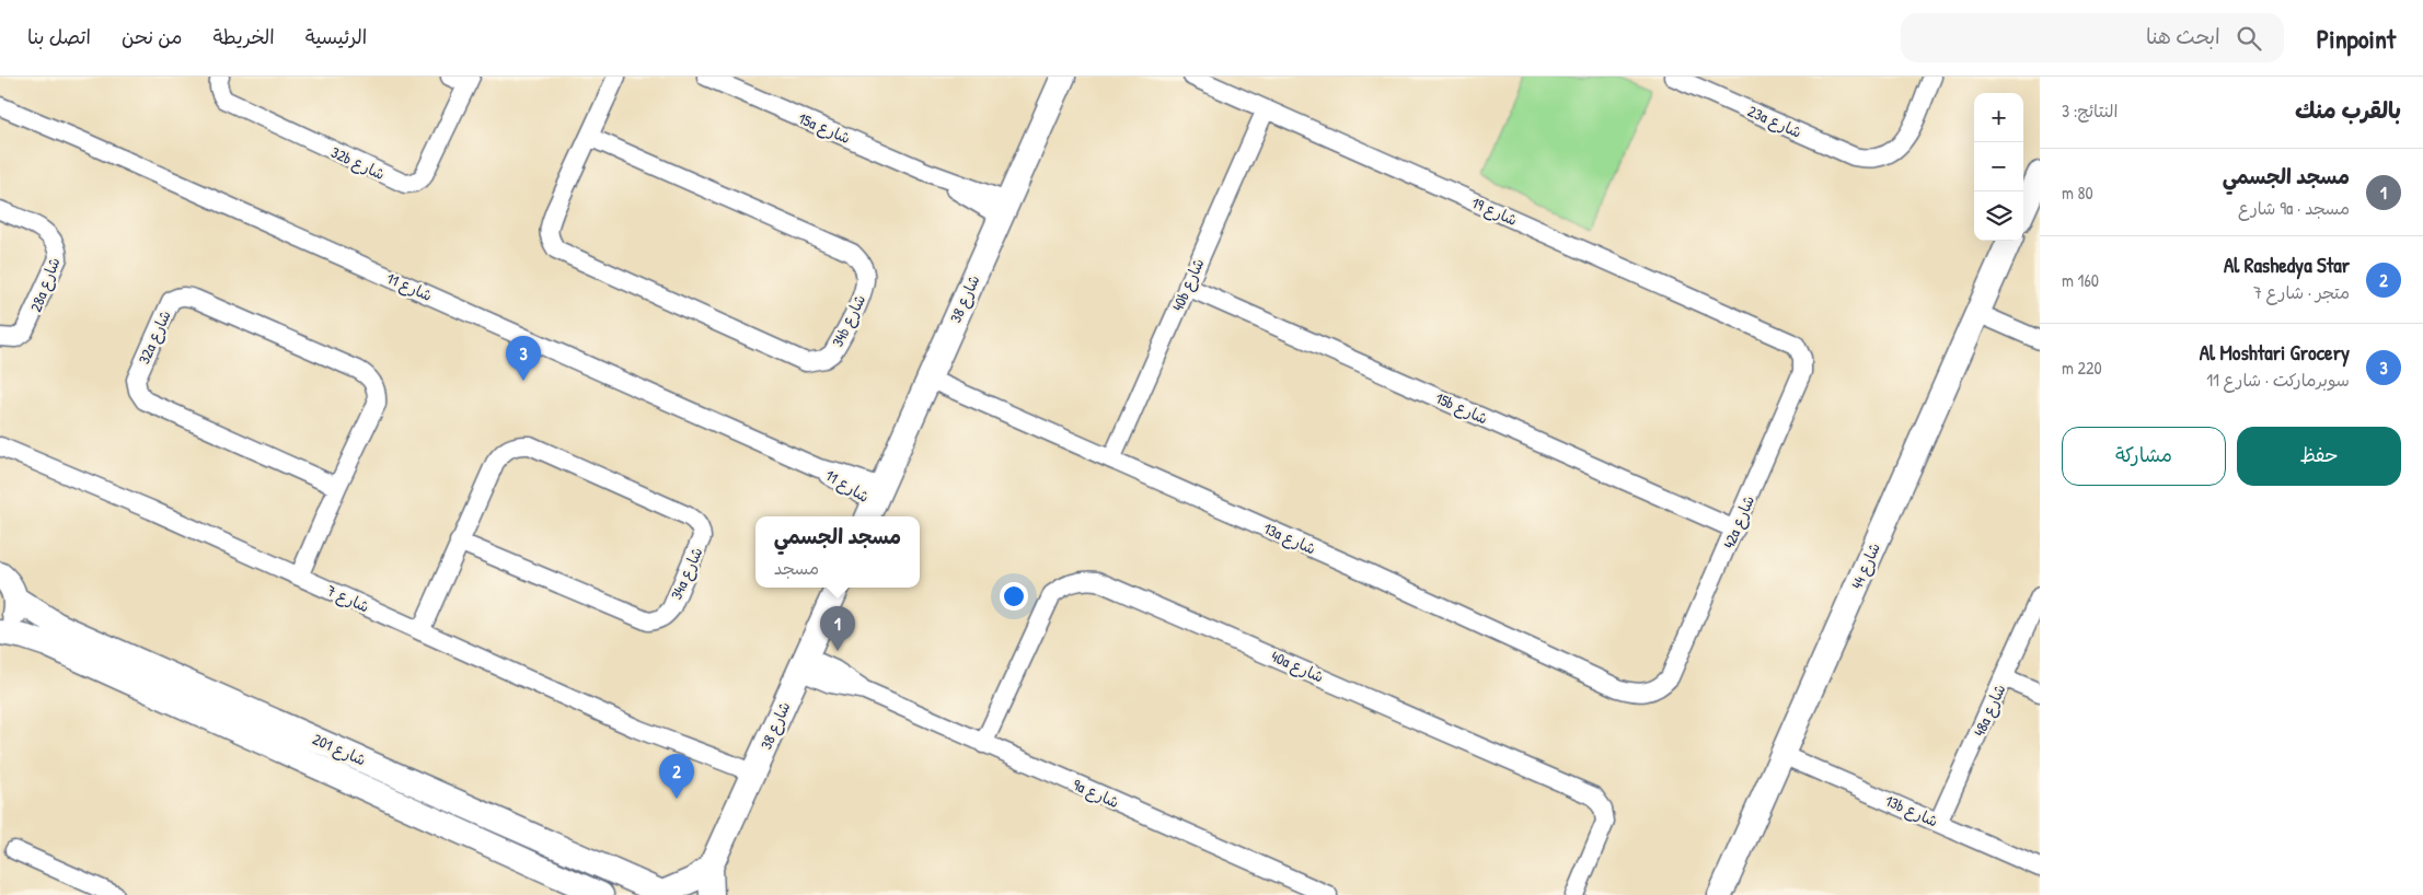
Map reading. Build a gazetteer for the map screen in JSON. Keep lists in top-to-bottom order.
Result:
{
  "streets": {
    "street": [
      "23a شارع",
      "15a شارع",
      "32b شارع",
      "شارع 19",
      "28a شارع",
      "40b شارع",
      "شارع 11",
      "شارع 38",
      "34b شارع",
      "32a شارع",
      "15b شارع",
      "42a شارع",
      "13a شارع",
      "شارع 44",
      "34a شارع",
      "شارع 7",
      "40a شارع",
      "48a شارع",
      "شارع 201",
      "9a شارع",
      "13b شارع"
    ]
  },
  "crossings": [
    ["15a شارع", "شارع 38"],
    ["شارع 19", "40b شارع"],
    ["شارع 19", "42a شارع"],
    ["40b شارع", "15b شارع"],
    ["40b شارع", "13a شارع"],
    ["شارع 11", "شارع 38"],
    ["شارع 38", "13a شارع"],
    ["شارع 38", "شارع 7"],
    ["شارع 38", "9a شارع"],
    ["32a شارع", "شارع 7"],
    ["15b شارع", "42a شارع"],
    ["42a شارع", "13a شارع"],
    ["شارع 44", "13b شارع"],
    ["34a شارع", "شارع 7"],
    ["40a شارع", "9a شارع"],
    ["48a شارع", "13b شارع"]
  ],
  "page": {
    "header": "Pinpoint",
    "search": "ابحث هنا",
    "nav": [
      "الرئيسية",
      "الخريطة",
      "من نحن",
      "اتصل بنا"
    ],
    "heading": ["بالقرب منك", "النتائج: 3"],
    "map_buttons": ["+", "−"],
    "list": [
      {
        "mark": "1",
        "name": "مسجد الجسمي",
        "note": "مسجد · 9a شارع",
        "value": "80 m"
      },
      {
        "mark": "2",
        "name": "Al Rashedya Star",
        "note": "متجر · شارع 7",
        "value": "160 m"
      },
      {
        "mark": "3",
        "name": "Al Moshtari Grocery",
        "note": "سوبرماركت · شارع 11",
        "value": "220 m"
      }
    ],
    "pins": ["3", "1", "2"],
    "buttons": ["حفظ", "مشاركة"],
    "popup": ["مسجد الجسمي", "مسجد"]
  }
}
